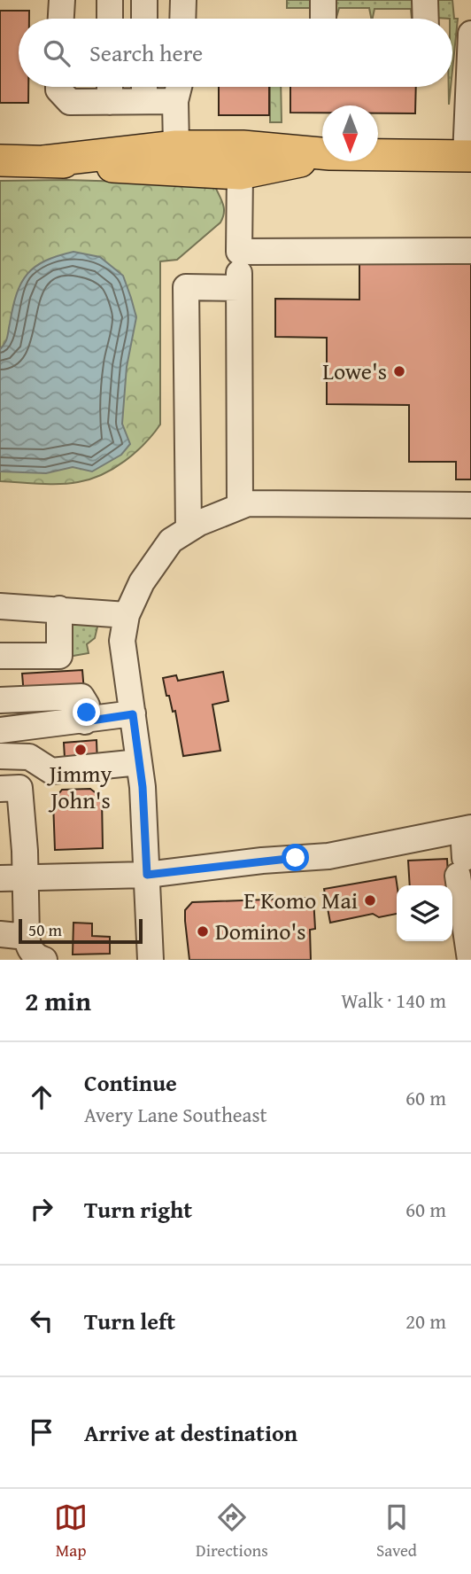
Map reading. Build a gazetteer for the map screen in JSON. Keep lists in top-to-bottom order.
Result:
{
  "places": [
    "Lowe's",
    "Jimmy John's",
    "E Komo Mai",
    "Domino's"
  ],
  "scale_bar": "50 m",
  "north": "bottom",
  "page": {
    "search": "Search here",
    "scale": "50 m",
    "heading": ["2 min", "Walk · 140 m"],
    "list": [
      ["Continue", "Avery Lane Southeast", "60 m"],
      ["Turn right", "60 m"],
      ["Turn left", "20 m"],
      "Arrive at destination"
    ],
    "nav": ["Map", "Directions", "Saved"]
  }
}
